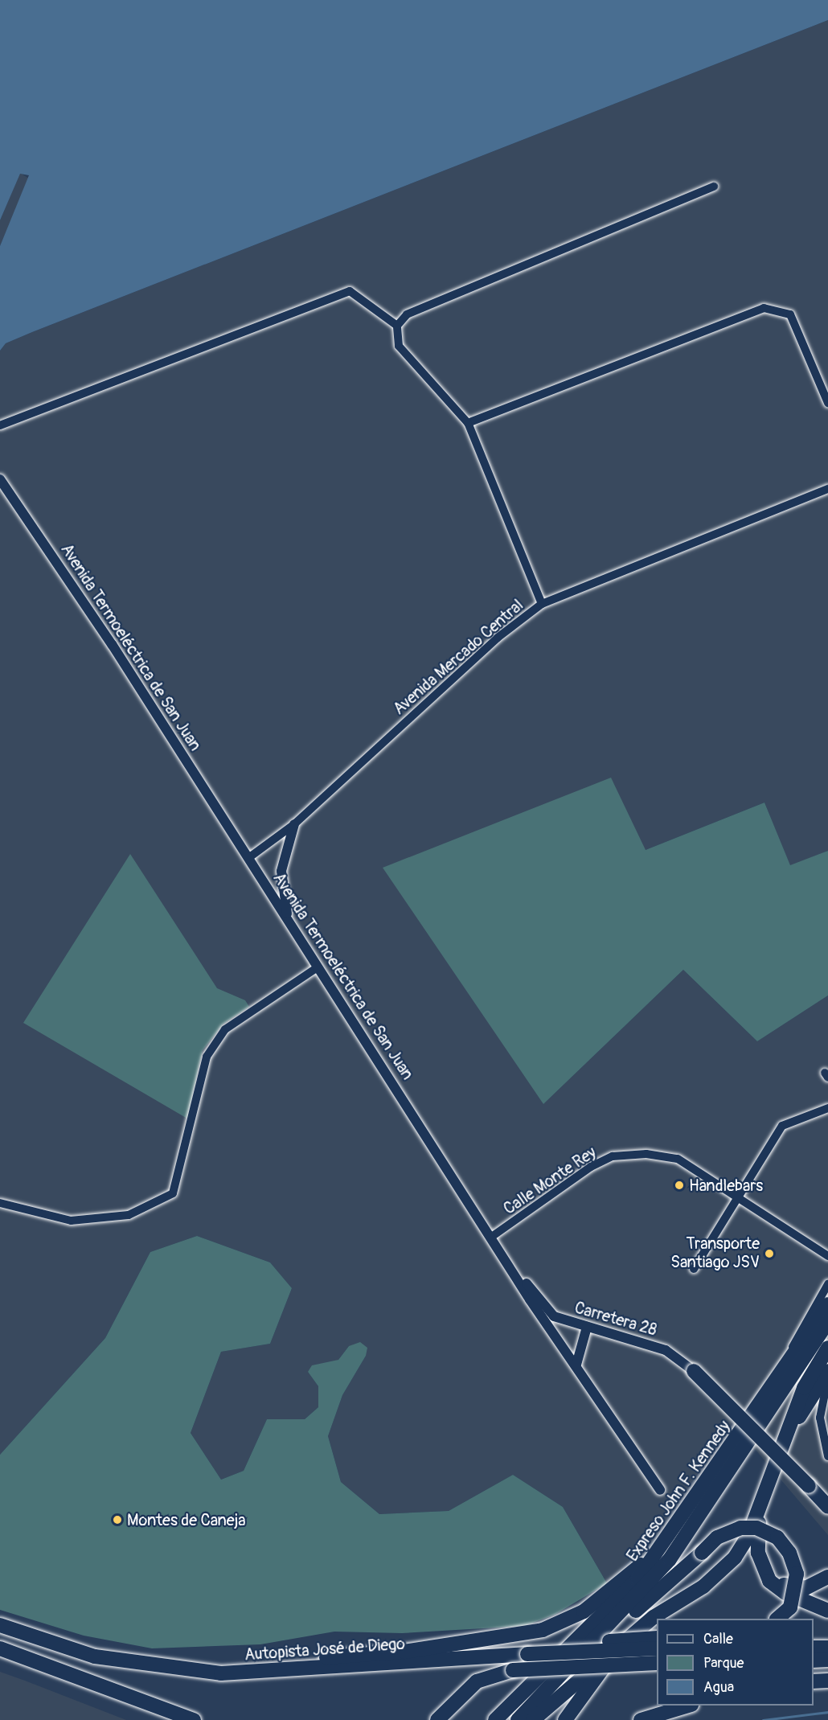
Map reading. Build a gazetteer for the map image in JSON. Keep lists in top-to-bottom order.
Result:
{
  "streets": {
    "highway": ["Expreso John F. Kennedy", "Autopista José de Diego"],
    "street": [
      "Avenida Termoeléctrica de San Juan",
      "Avenida Mercado Central",
      "Calle Monte Rey",
      "Carretera 28"
    ]
  },
  "crossings": [
    ["Avenida Termoeléctrica de San Juan", "Avenida Mercado Central"],
    ["Avenida Termoeléctrica de San Juan", "Calle Monte Rey"],
    ["Avenida Termoeléctrica de San Juan", "Carretera 28"]
  ],
  "places": ["Handlebars", "Transporte Santiago JSV", "Montes de Caneja"],
  "legend": ["Calle", "Parque", "Agua"]
}
